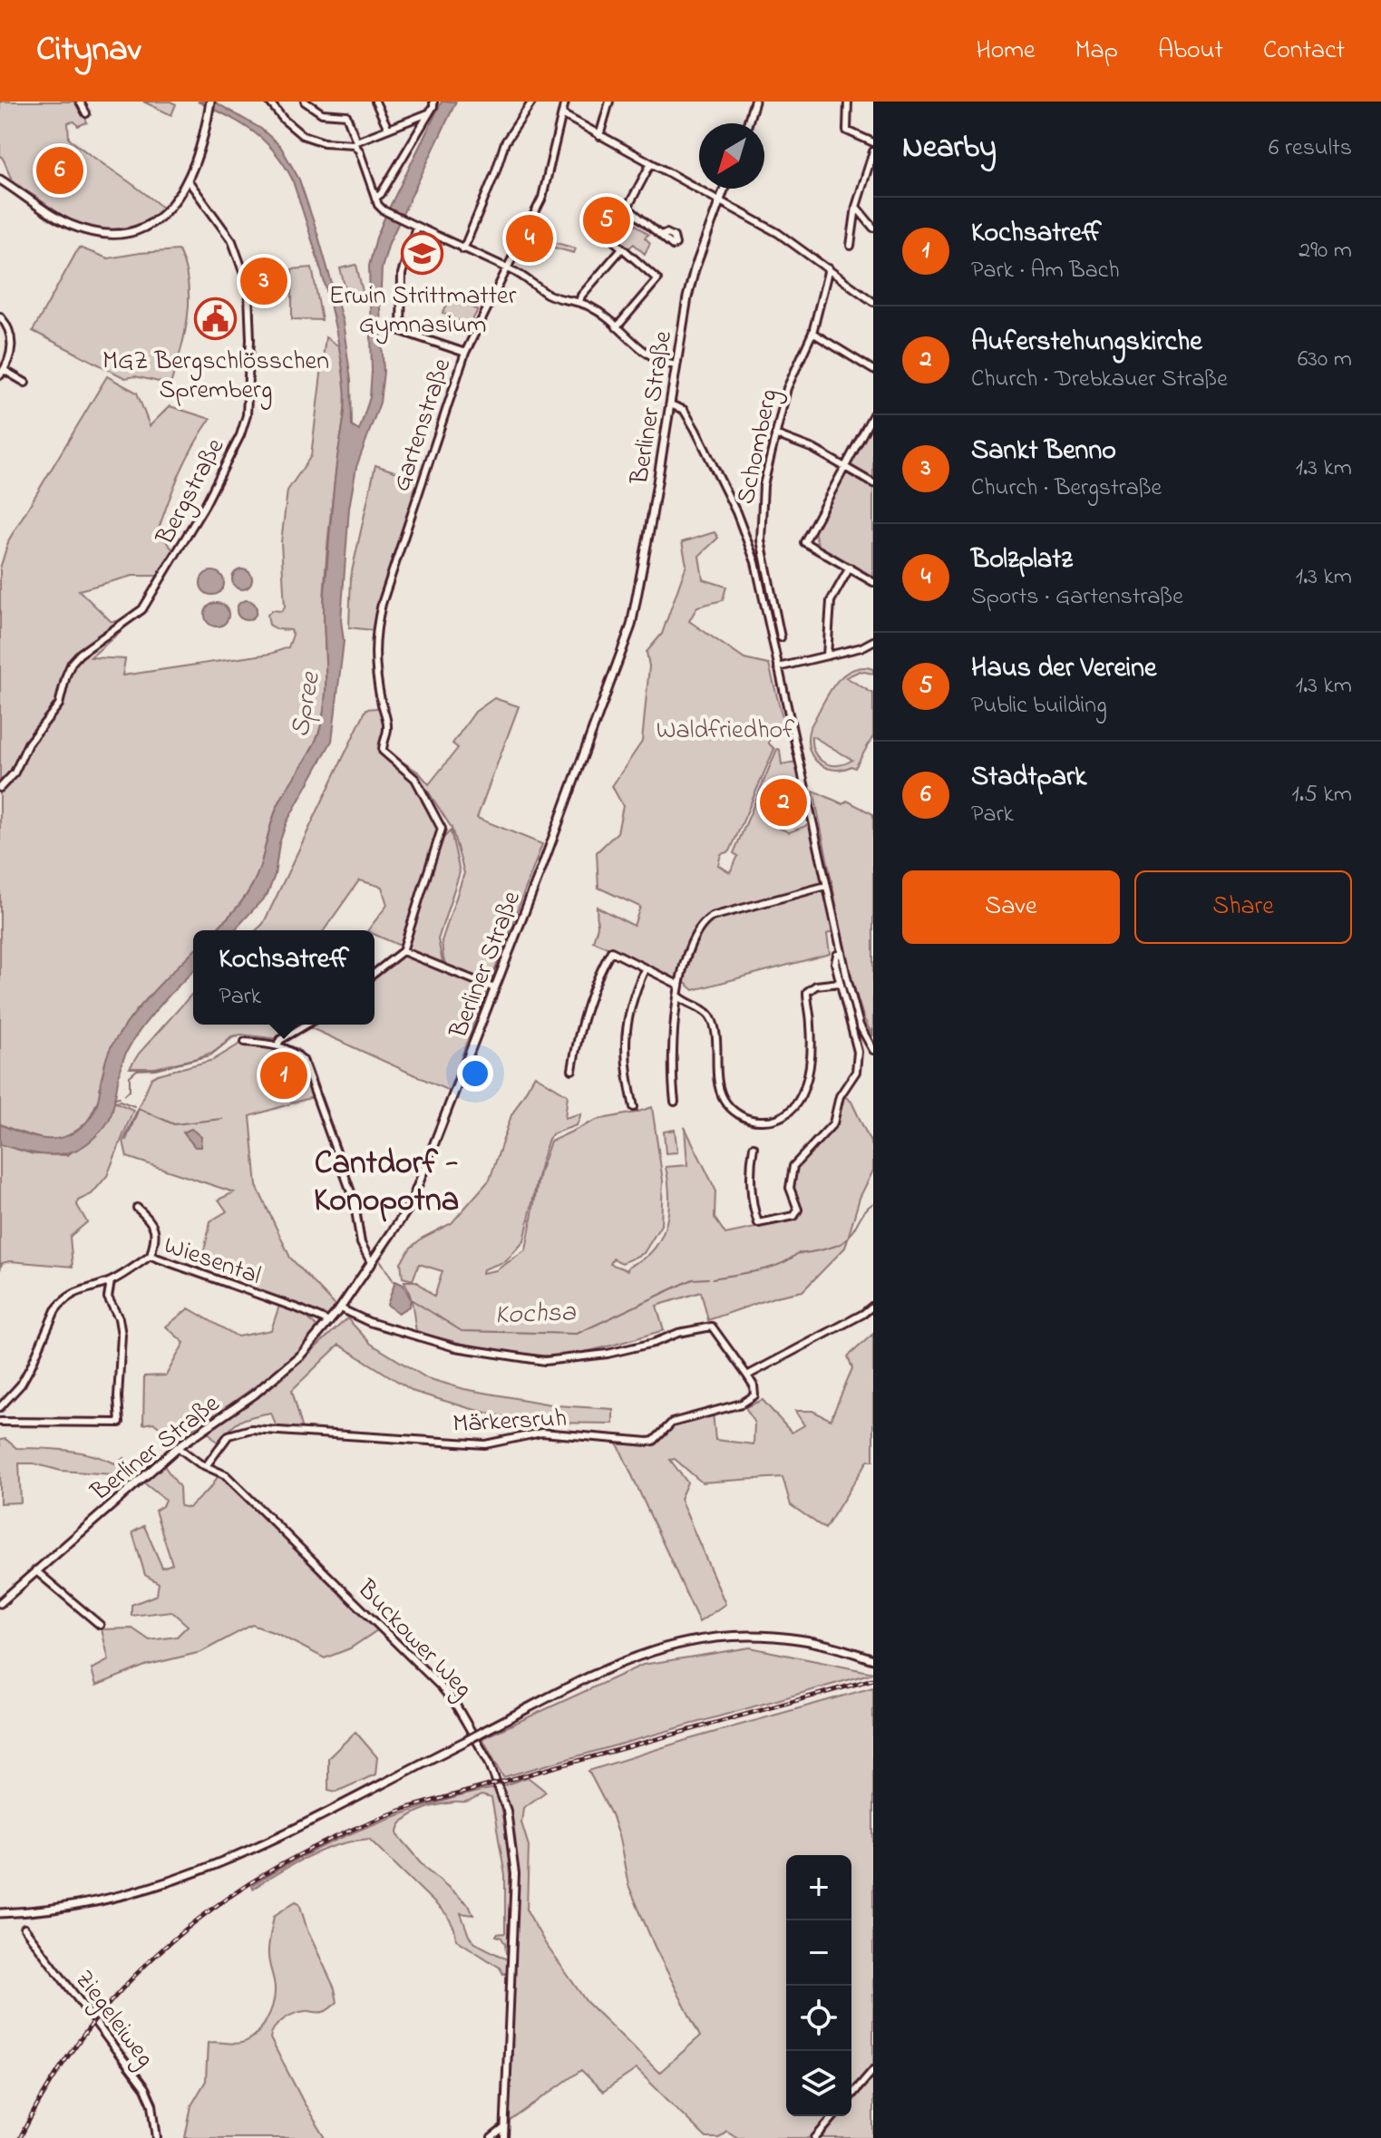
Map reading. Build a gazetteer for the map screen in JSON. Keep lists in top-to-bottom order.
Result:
{
  "streets": {
    "main road": ["Berliner Straße"],
    "street": [
      "Gartenstraße",
      "Schomberg",
      "Bergstraße",
      "Wiesental",
      "Märkersruh",
      "Buckower Weg",
      "Ziegeleiweg"
    ]
  },
  "crossings": [
    ["Berliner Straße", "Wiesental"],
    ["Berliner Straße", "Buckower Weg"],
    ["Märkersruh", "Buckower Weg"]
  ],
  "districts": ["Cantdorf - Konopotna"],
  "water": ["Spree", "Kochsa"],
  "parks": ["Waldfriedhof"],
  "places": {
    "school or university": ["Erwin Strittmatter Gymnasium"],
    "public building": ["MGZ Bergschlösschen Spremberg"]
  },
  "north": "bottom left",
  "page": {
    "header": "Citynav",
    "nav": [
      "Home",
      "Map",
      "About",
      "Contact"
    ],
    "heading": ["Nearby", "6 results"],
    "pins": [
      "6",
      "5",
      "4",
      "3",
      "2",
      "1"
    ],
    "list": [
      {
        "mark": "1",
        "name": "Kochsatreff",
        "note": "Park · Am Bach",
        "value": "290 m"
      },
      {
        "mark": "2",
        "name": "Auferstehungskirche",
        "note": "Church · Drebkauer Straße",
        "value": "630 m"
      },
      {
        "mark": "3",
        "name": "Sankt Benno",
        "note": "Church · Bergstraße",
        "value": "1.3 km"
      },
      {
        "mark": "4",
        "name": "Bolzplatz",
        "note": "Sports · Gartenstraße",
        "value": "1.3 km"
      },
      {
        "mark": "5",
        "name": "Haus der Vereine",
        "note": "Public building",
        "value": "1.3 km"
      },
      {
        "mark": "6",
        "name": "Stadtpark",
        "note": "Park",
        "value": "1.5 km"
      }
    ],
    "buttons": ["Save", "Share"],
    "popup": ["Kochsatreff", "Park"],
    "map_buttons": ["+", "−"]
  }
}
